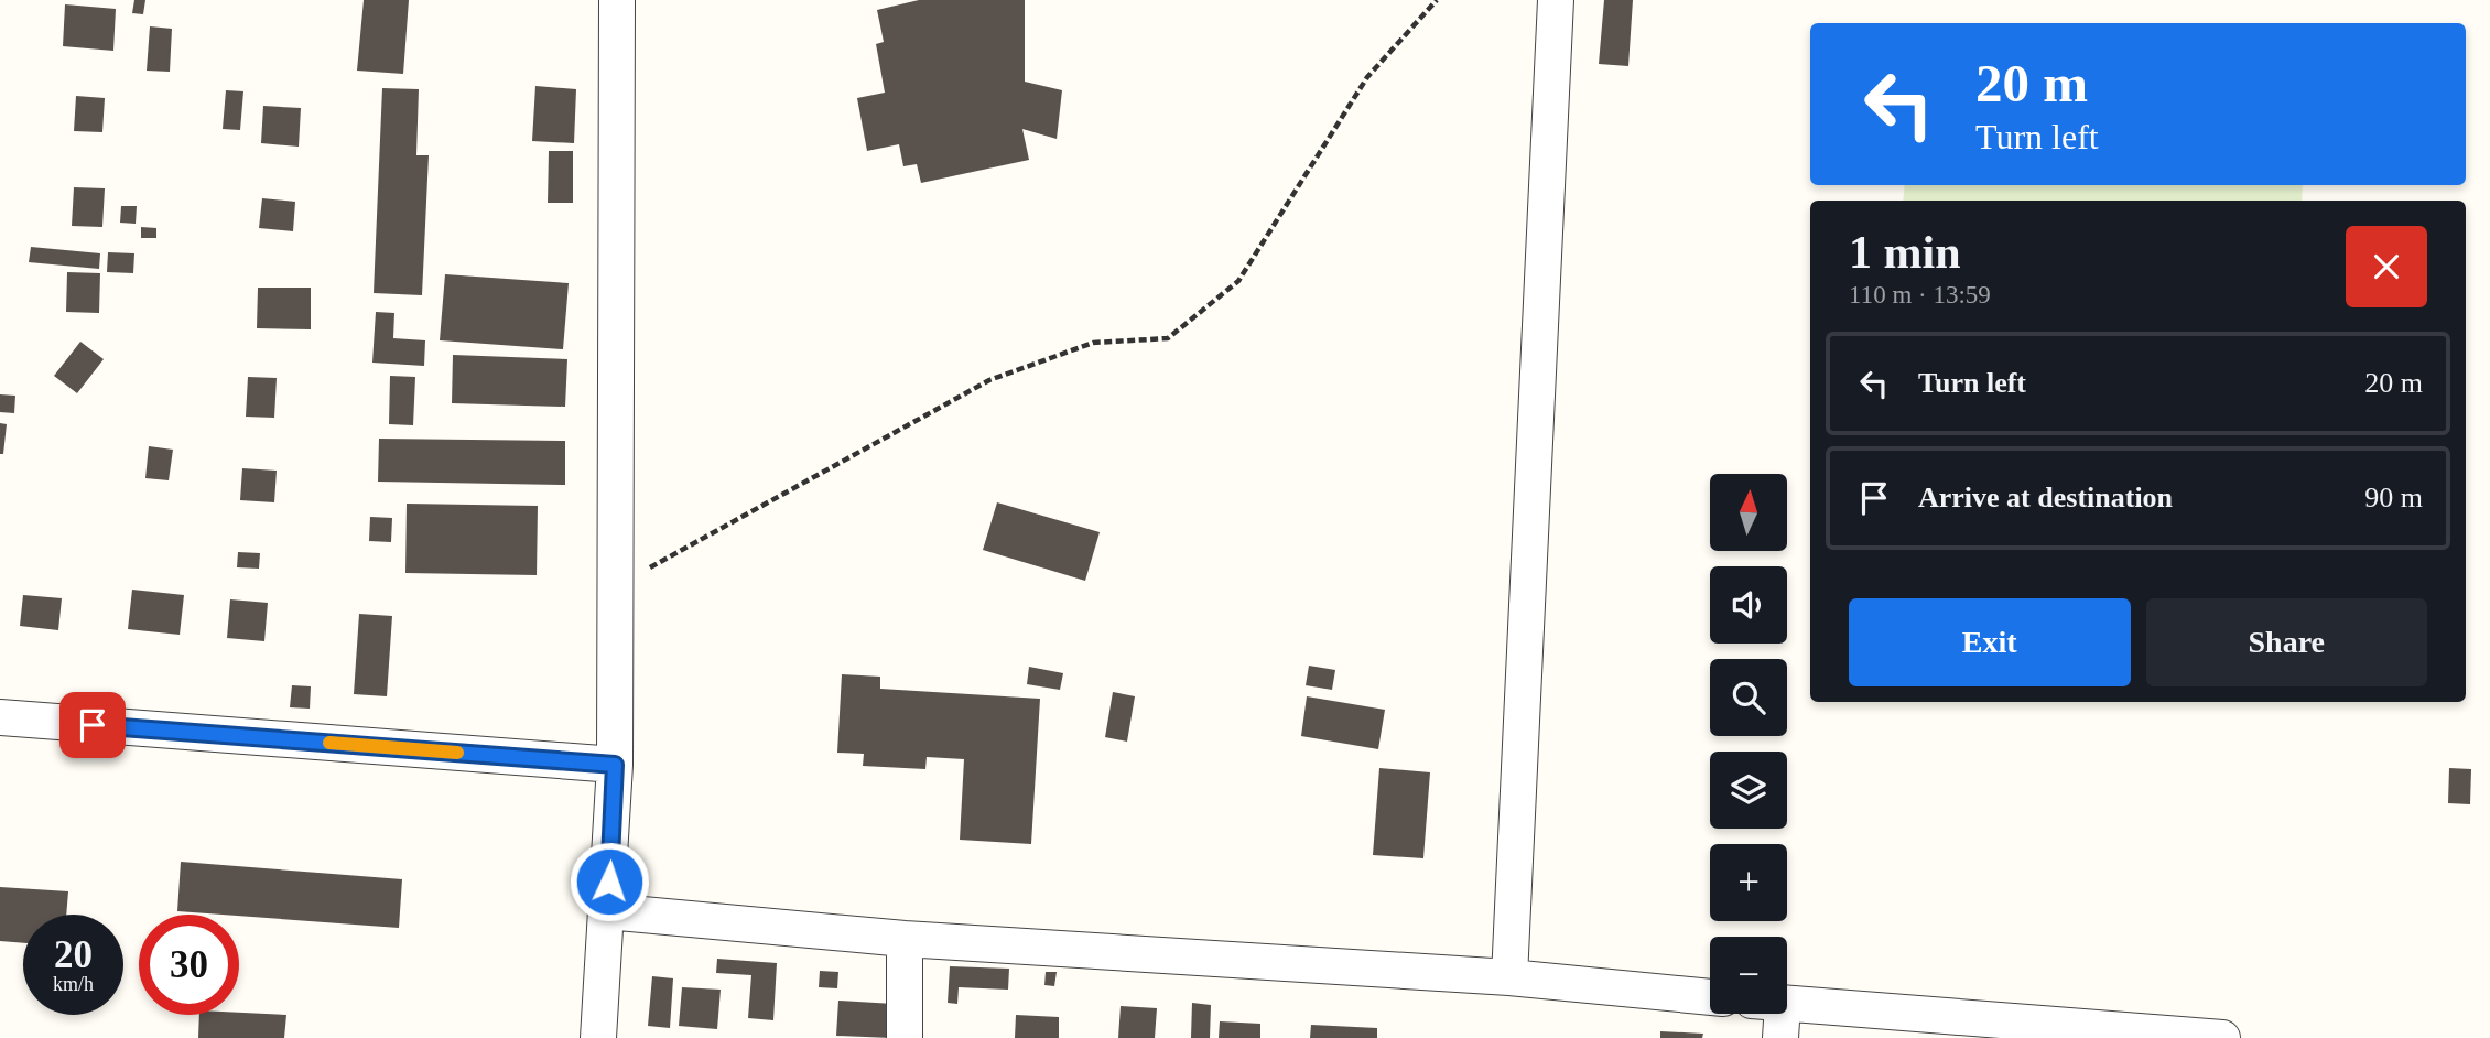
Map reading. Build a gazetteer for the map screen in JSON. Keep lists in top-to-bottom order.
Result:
{
  "north": "top",
  "page": {
    "turn": ["20 m", "Turn left"],
    "heading": ["1 min", "110 m · 13:59"],
    "list": [
      {
        "name": "Turn left",
        "value": "20 m"
      },
      {
        "name": "Arrive at destination",
        "value": "90 m"
      }
    ],
    "map_buttons": ["+", "−"],
    "buttons": ["Exit", "Share"],
    "speed": "20 km/h",
    "limit": "30"
  }
}
